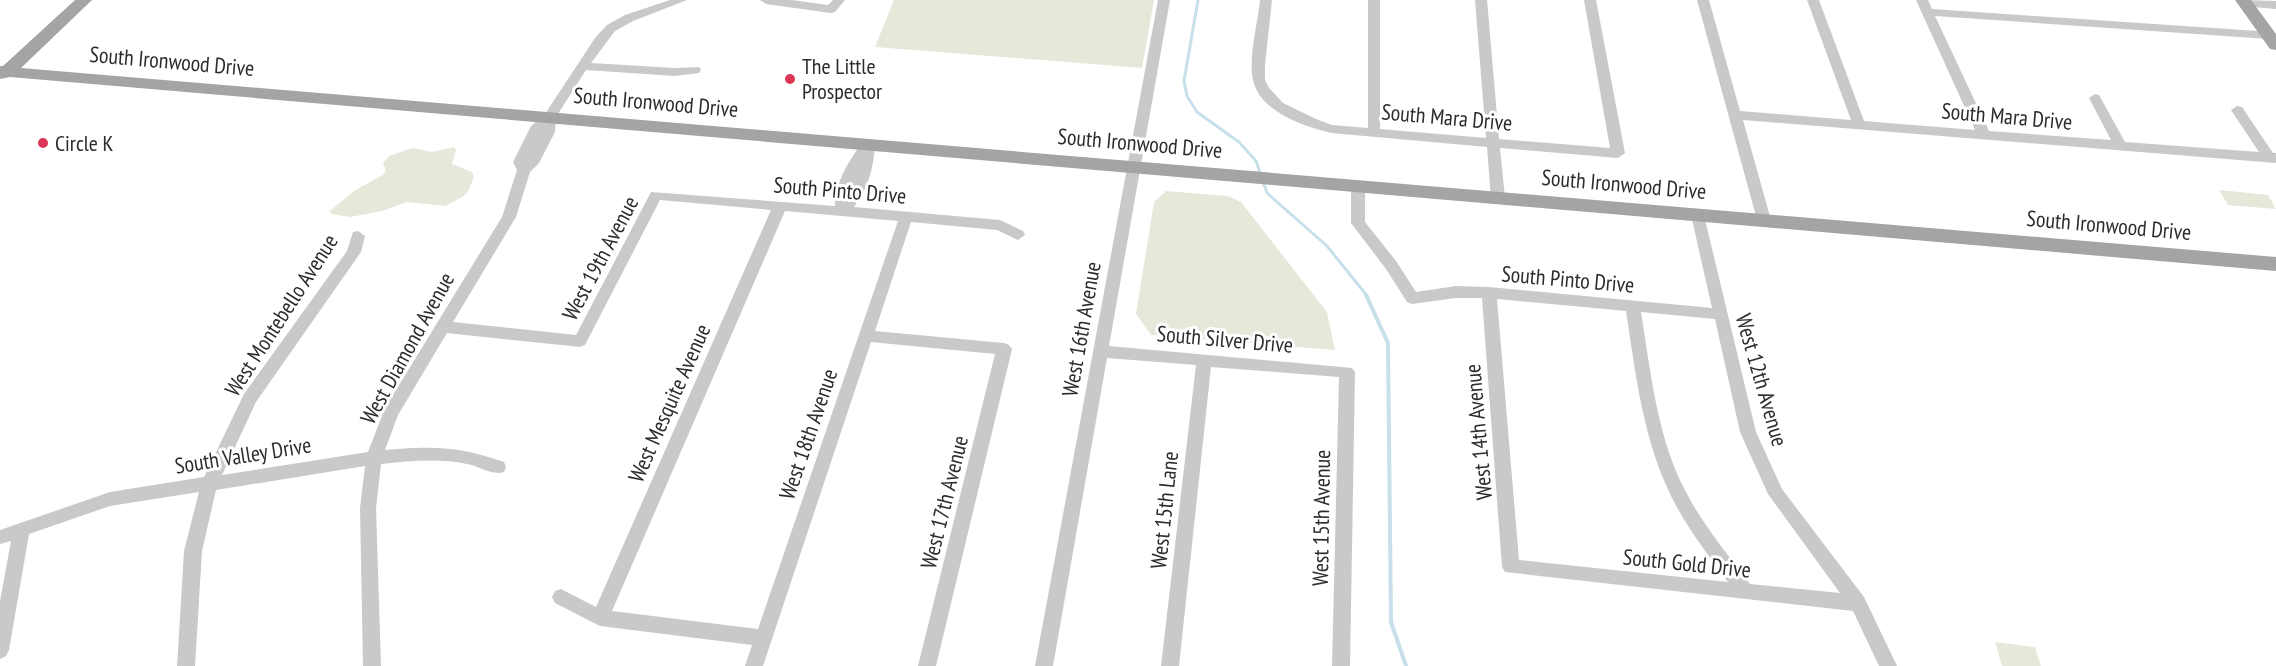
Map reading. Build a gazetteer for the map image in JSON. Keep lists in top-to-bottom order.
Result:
{
  "streets": {
    "main road": ["South Ironwood Drive"],
    "street": [
      "South Mara Drive",
      "South Pinto Drive",
      "West 19th Avenue",
      "West Montebello Avenue",
      "West 16th Avenue",
      "South Silver Drive",
      "West Diamond Avenue",
      "West 12th Avenue",
      "West Mesquite Avenue",
      "West 14th Avenue",
      "West 18th Avenue",
      "South Valley Drive",
      "West 17th Avenue",
      "West 15th Lane",
      "West 15th Avenue",
      "South Gold Drive"
    ]
  },
  "crossings": [
    ["South Ironwood Drive", "South Pinto Drive"],
    ["South Ironwood Drive", "West 16th Avenue"],
    ["South Ironwood Drive", "West Diamond Avenue"],
    ["South Ironwood Drive", "West 12th Avenue"],
    ["South Pinto Drive", "West 19th Avenue"],
    ["South Pinto Drive", "West 12th Avenue"],
    ["South Pinto Drive", "West Mesquite Avenue"],
    ["South Pinto Drive", "West 14th Avenue"],
    ["South Pinto Drive", "West 18th Avenue"],
    ["West 19th Avenue", "West Diamond Avenue"],
    ["West Montebello Avenue", "South Valley Drive"],
    ["West 16th Avenue", "South Silver Drive"],
    ["South Silver Drive", "West 15th Lane"],
    ["South Silver Drive", "West 15th Avenue"],
    ["West Diamond Avenue", "South Valley Drive"],
    ["West 12th Avenue", "South Gold Drive"],
    ["West 14th Avenue", "South Gold Drive"],
    ["West 18th Avenue", "West 17th Avenue"]
  ],
  "places": ["The Little Prospector", "Circle K"]
}
